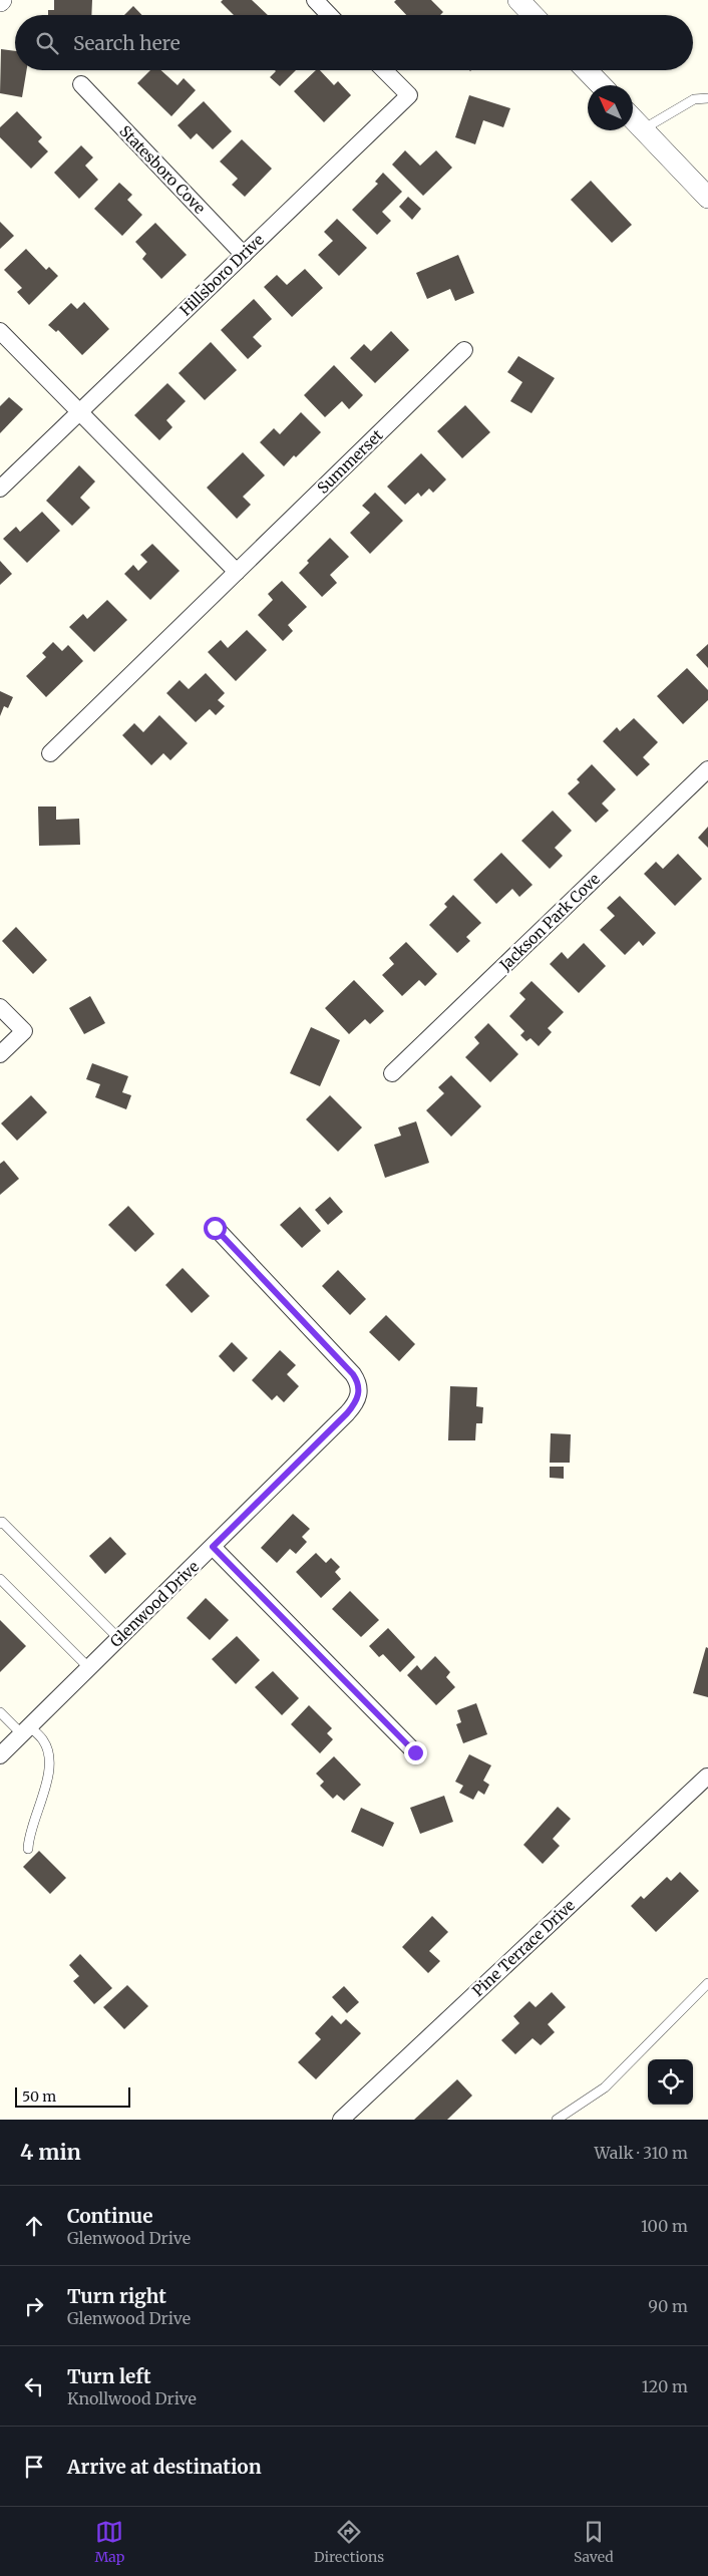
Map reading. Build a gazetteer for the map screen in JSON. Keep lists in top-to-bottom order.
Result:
{
  "streets": {
    "street": [
      "Statesboro Cove",
      "Hillsboro Drive",
      "Summerset",
      "Jackson Park Cove",
      "Glenwood Drive",
      "Pine Terrace Drive"
    ]
  },
  "crossings": [
    ["Statesboro Cove", "Hillsboro Drive"]
  ],
  "scale_bar": "50 m",
  "north": "top left",
  "page": {
    "search": "Search here",
    "scale": "50 m",
    "heading": ["4 min", "Walk · 310 m"],
    "list": [
      ["Continue", "Glenwood Drive", "100 m"],
      ["Turn right", "Glenwood Drive", "90 m"],
      ["Turn left", "Knollwood Drive", "120 m"],
      "Arrive at destination"
    ],
    "nav": ["Map", "Directions", "Saved"]
  }
}
